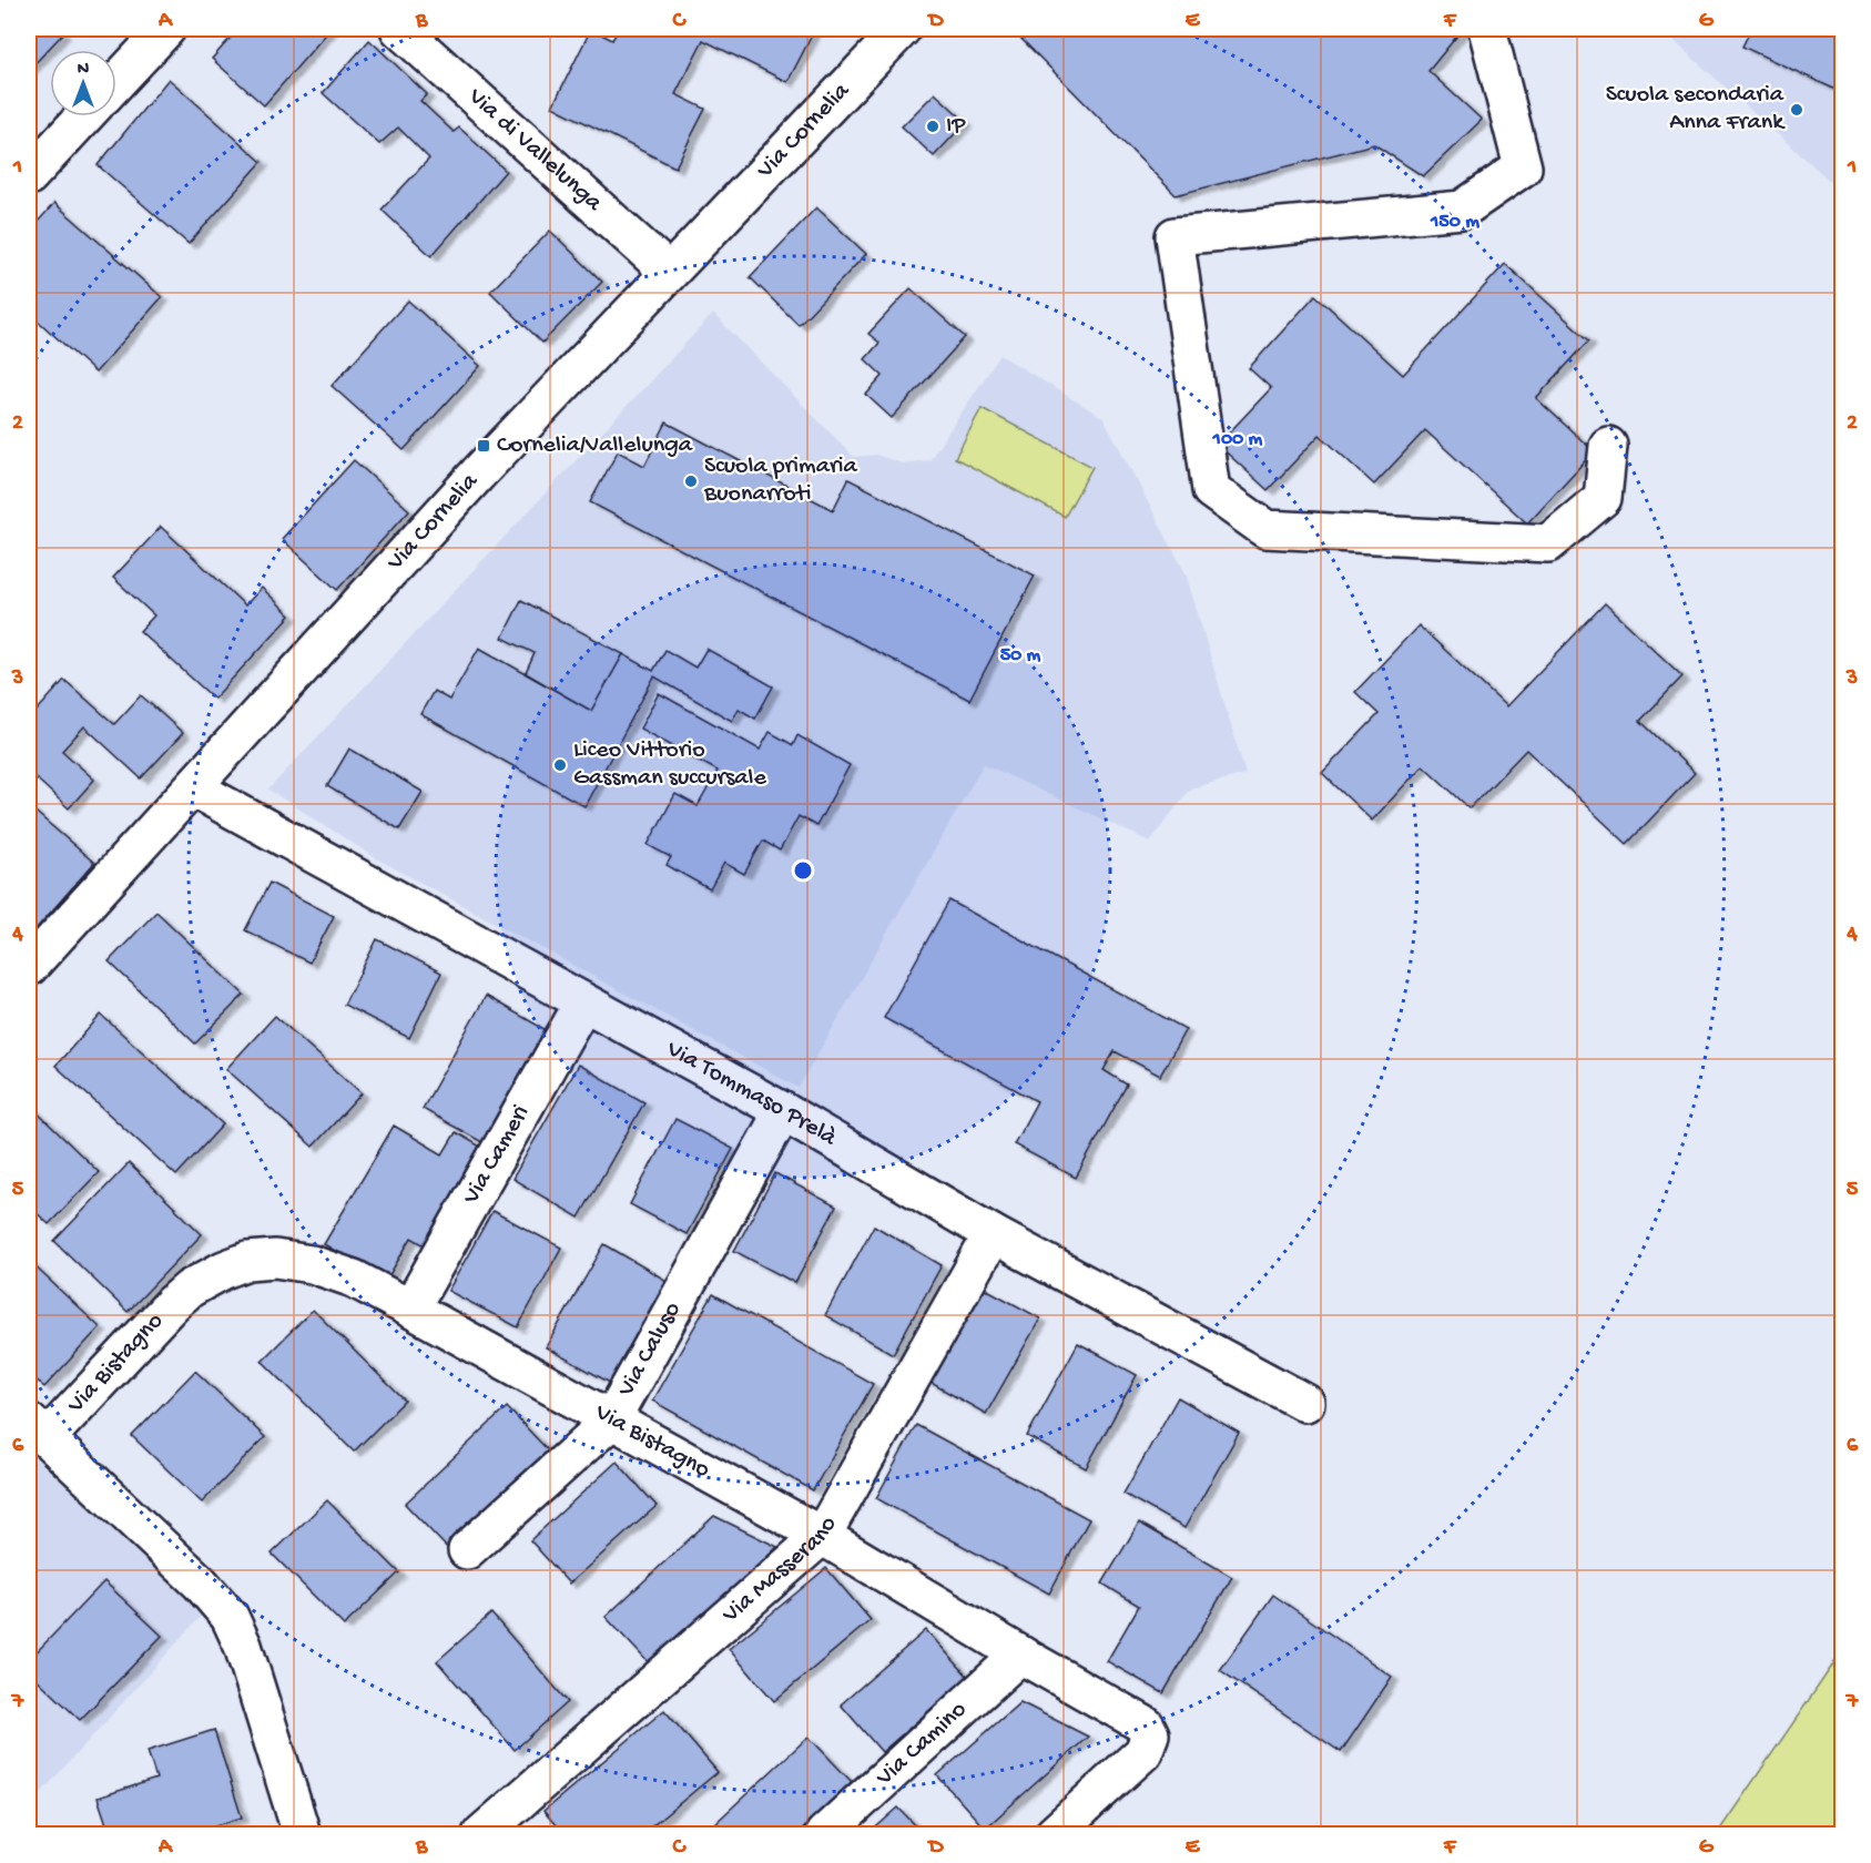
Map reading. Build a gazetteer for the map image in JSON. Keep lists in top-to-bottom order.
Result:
{
  "streets": {
    "street": [
      "Via Cornelia",
      "Via di Vallelunga",
      "Via Tommaso Prelà",
      "Via Cameri",
      "Via Caluso",
      "Via Bistagno",
      "Via Masserano",
      "Via Camino"
    ]
  },
  "crossings": [
    ["Via Cornelia", "Via di Vallelunga"],
    ["Via Cornelia", "Via Tommaso Prelà"],
    ["Via Tommaso Prelà", "Via Cameri"],
    ["Via Tommaso Prelà", "Via Caluso"],
    ["Via Tommaso Prelà", "Via Masserano"],
    ["Via Cameri", "Via Bistagno"],
    ["Via Caluso", "Via Bistagno"],
    ["Via Bistagno", "Via Masserano"],
    ["Via Bistagno", "Via Camino"]
  ],
  "places": {
    "other": [
      "Scuola secondaria Anna Frank",
      "IP",
      "Scuola primaria Buonarroti",
      "Liceo Vittorio Gassman succursale"
    ],
    "transit": ["Cornelia/Vallelunga"]
  },
  "north": "top",
  "grid": {
    "columns": [
      "A",
      "B",
      "C",
      "D",
      "E",
      "F",
      "G"
    ],
    "rows": [
      "1",
      "2",
      "3",
      "4",
      "5",
      "6",
      "7"
    ]
  },
  "rings": ["150 m", "100 m", "50 m"]
}
